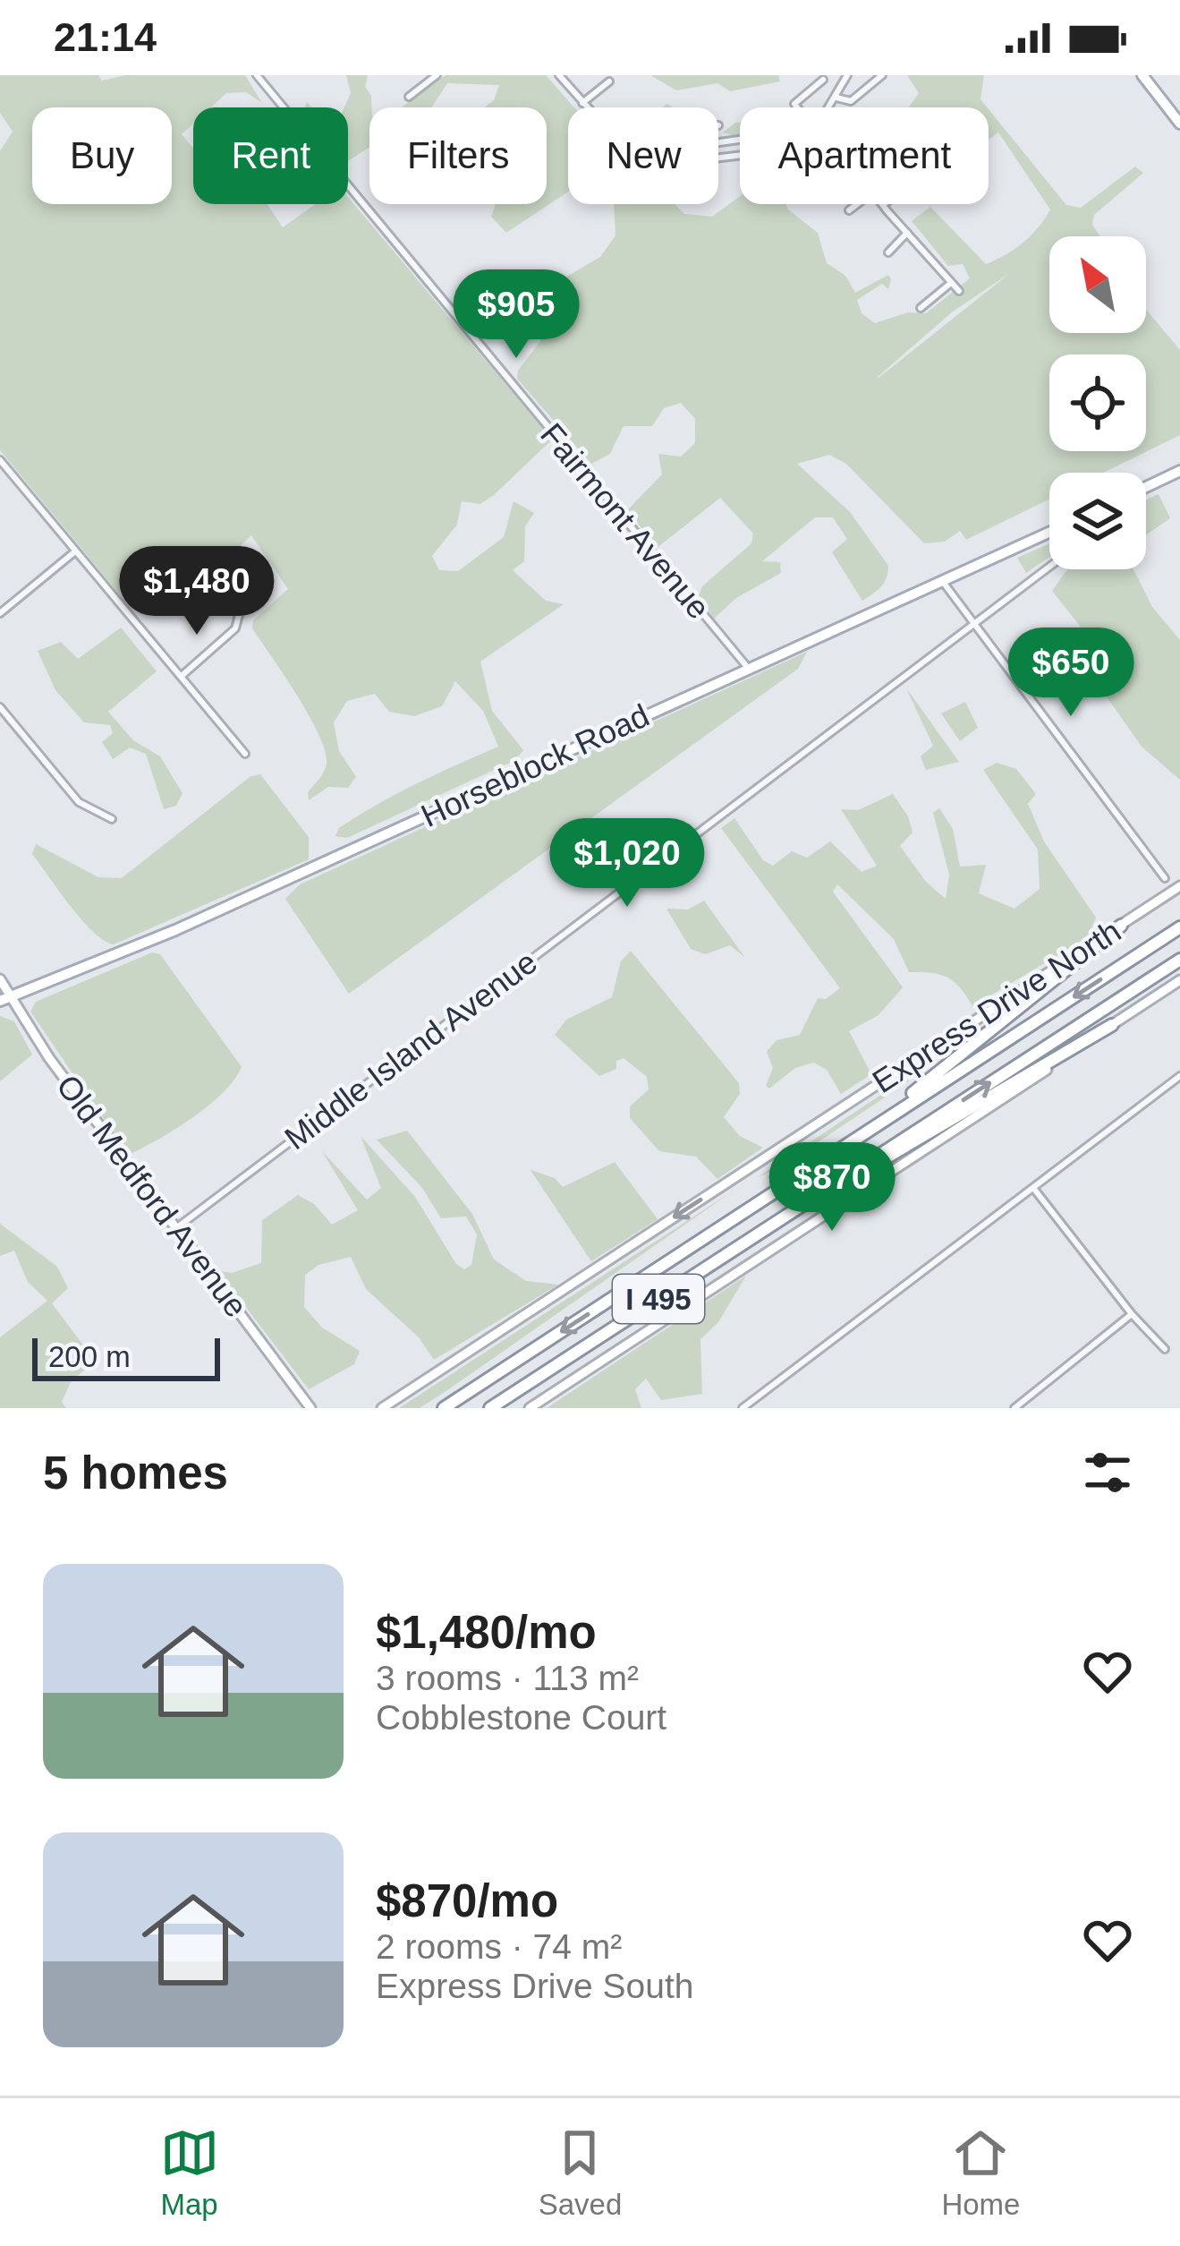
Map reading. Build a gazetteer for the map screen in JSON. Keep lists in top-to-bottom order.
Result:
{
  "streets": {
    "highway": ["I 495"],
    "main road": ["Horseblock Road", "Express Drive North", "Old Medford Avenue"],
    "street": ["Fairmont Avenue", "Middle Island Avenue"]
  },
  "crossings": [
    ["Fairmont Avenue", "Horseblock Road"],
    ["Horseblock Road", "Old Medford Avenue"],
    ["Middle Island Avenue", "Old Medford Avenue"]
  ],
  "one_way": ["Express Drive North"],
  "scale_bar": "200 m",
  "north": "top left",
  "page": {
    "status": "21:14",
    "chip": [
      "Buy",
      "Rent",
      "Filters",
      "New",
      "Apartment"
    ],
    "price": [
      "$905",
      "$1,480",
      "$650",
      "$1,020",
      "$870"
    ],
    "scale": "200 m",
    "heading": "5 homes",
    "list": [
      {
        "name": "$1,480/mo",
        "note": "3 rooms · 113 m² · Cobblestone Court"
      },
      {
        "name": "$870/mo",
        "note": "2 rooms · 74 m² · Express Drive South"
      }
    ],
    "tabs": ["Map", "Saved", "Home"]
  }
}
